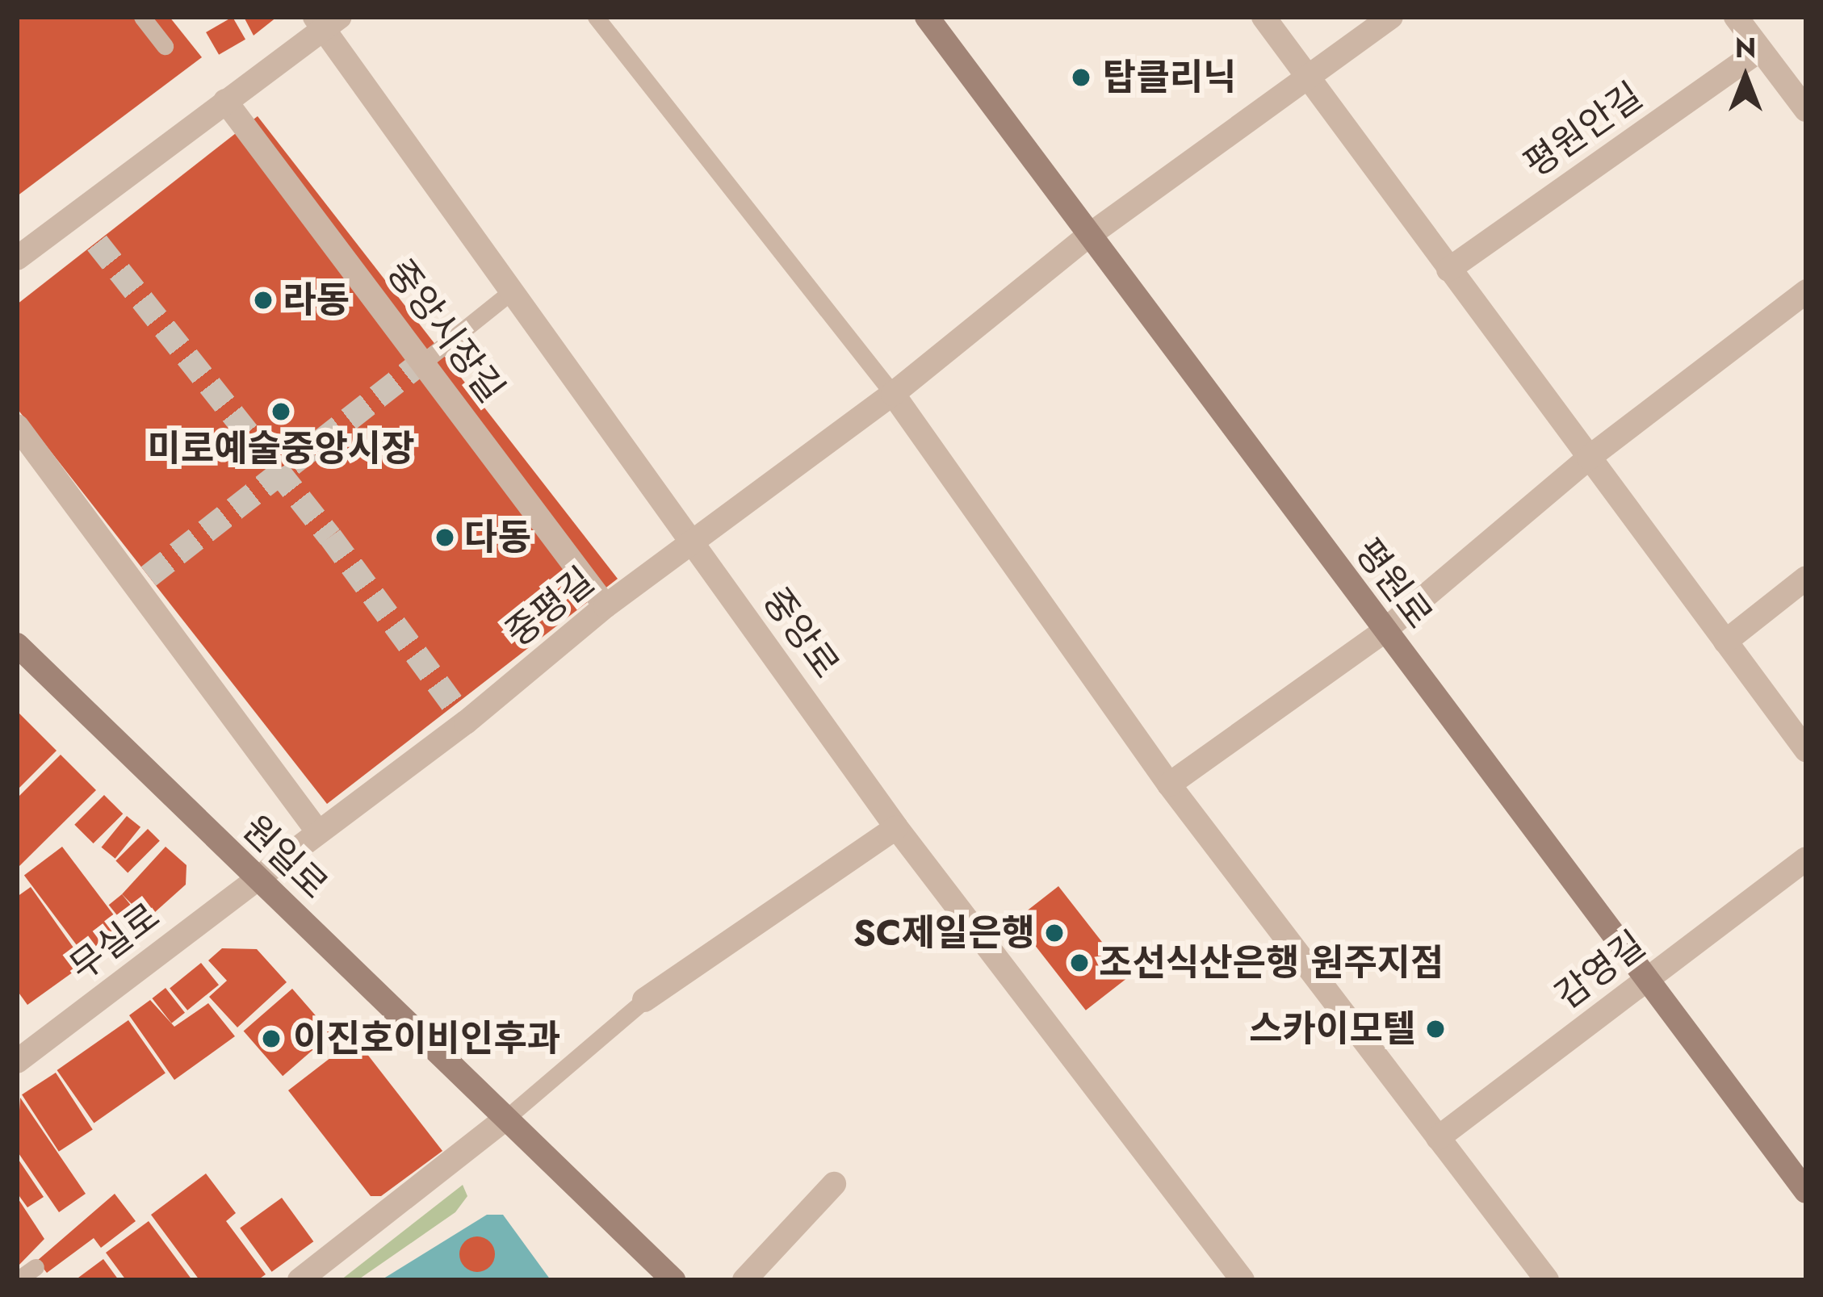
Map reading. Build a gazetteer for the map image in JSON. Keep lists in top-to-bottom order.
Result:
{
  "streets": {
    "main road": ["평원로", "원일로"],
    "street": [
      "평원안길",
      "중앙시장길",
      "중평길",
      "중앙로",
      "무실로",
      "감영길"
    ]
  },
  "crossings": [
    ["중앙시장길", "중평길"],
    ["평원로", "중평길"],
    ["평원로", "감영길"],
    ["중평길", "중앙로"],
    ["중평길", "원일로"],
    ["중평길", "무실로"],
    ["원일로", "무실로"]
  ],
  "places": [
    "탑클리닉",
    "라동",
    "미로예술중앙시장",
    "다동",
    "SC제일은행",
    "조선식산은행 원주지점",
    "스카이모텔",
    "이진호이비인후과"
  ],
  "north": "top"
}
